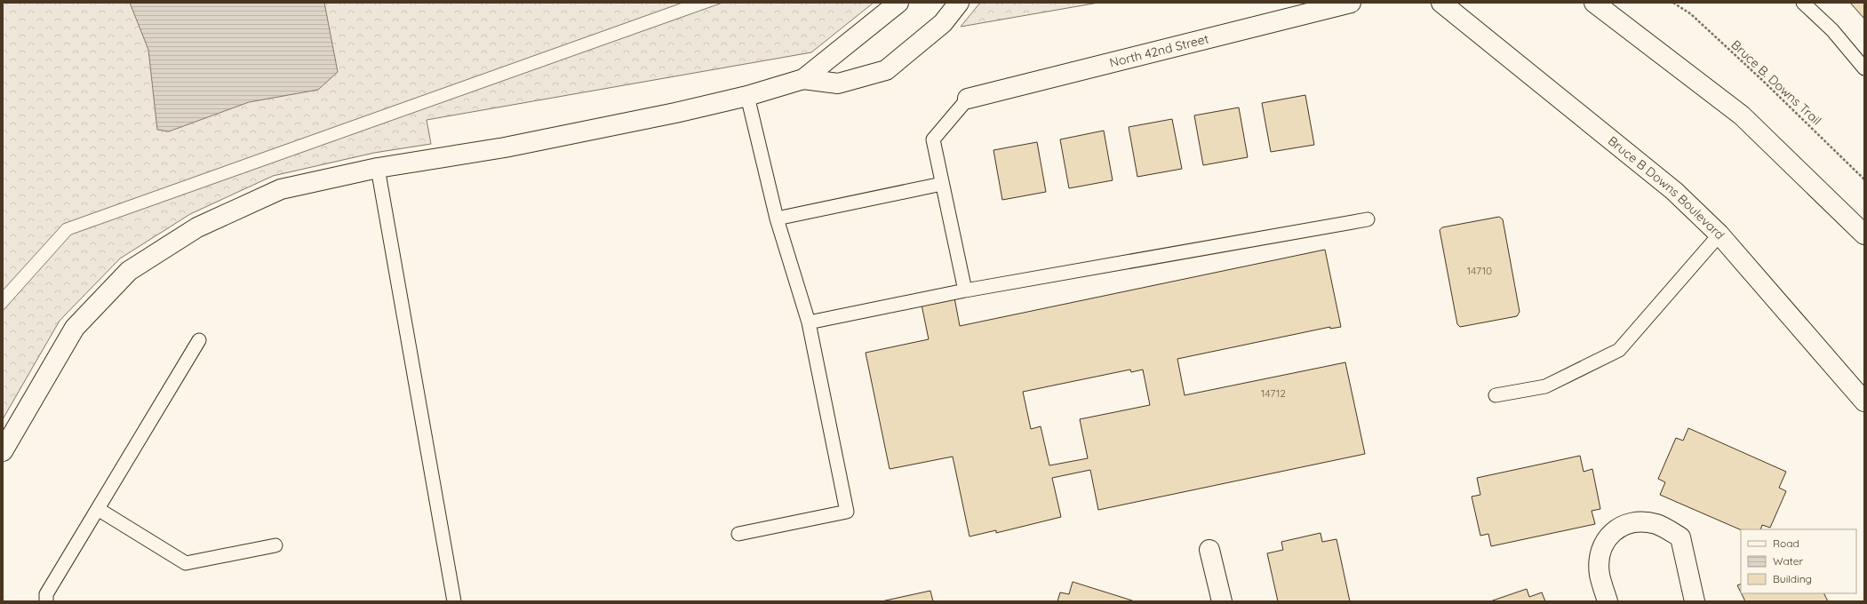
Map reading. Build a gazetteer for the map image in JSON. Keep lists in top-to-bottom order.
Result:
{
  "streets": {
    "street": ["North 42nd Street", "Bruce B Downs Boulevard"],
    "path": ["Bruce B. Downs Trail"]
  },
  "house_numbers": ["14710", "14712"],
  "legend": ["Road", "Water", "Building"]
}
